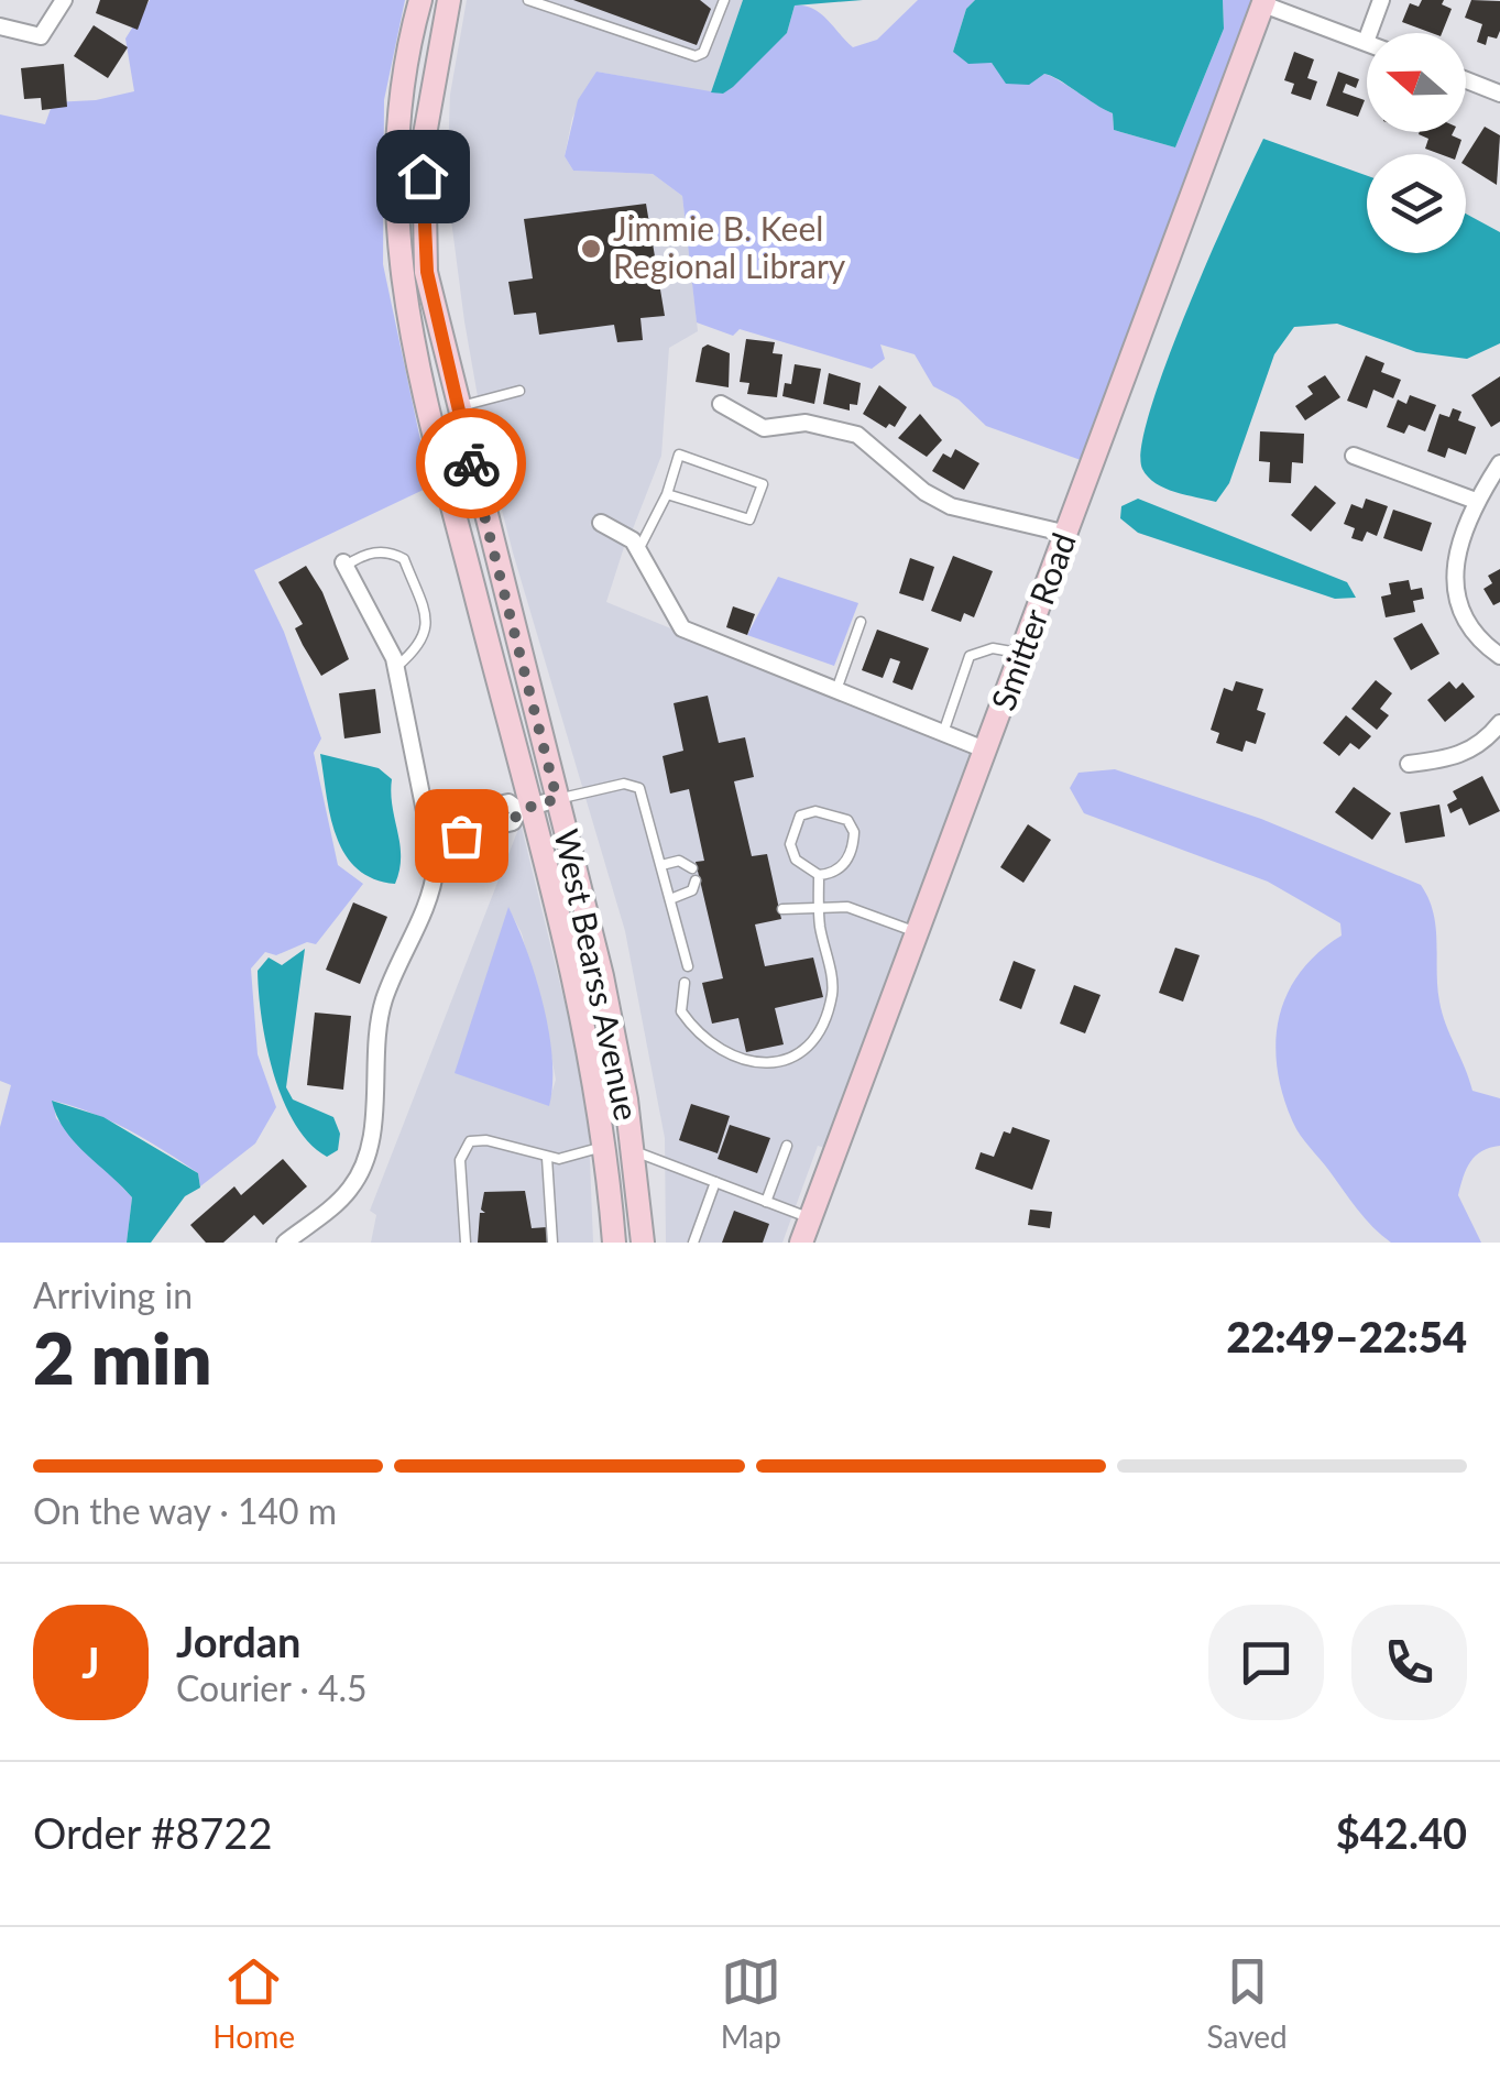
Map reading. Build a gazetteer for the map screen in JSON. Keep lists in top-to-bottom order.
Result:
{
  "streets": {
    "main road": ["Smitter Road", "West Bearss Avenue"]
  },
  "places": ["Jimmie B. Keel Regional Library"],
  "north": "left",
  "page": {
    "heading": ["2 min", "Arriving in", "22:49–22:54"],
    "panel": [
      "Jordan",
      "Courier · 4.5",
      "Order #8722",
      "$42.40"
    ],
    "bar": "On the way · 140 m",
    "round": "J",
    "tabs": ["Home", "Map", "Saved"]
  }
}
